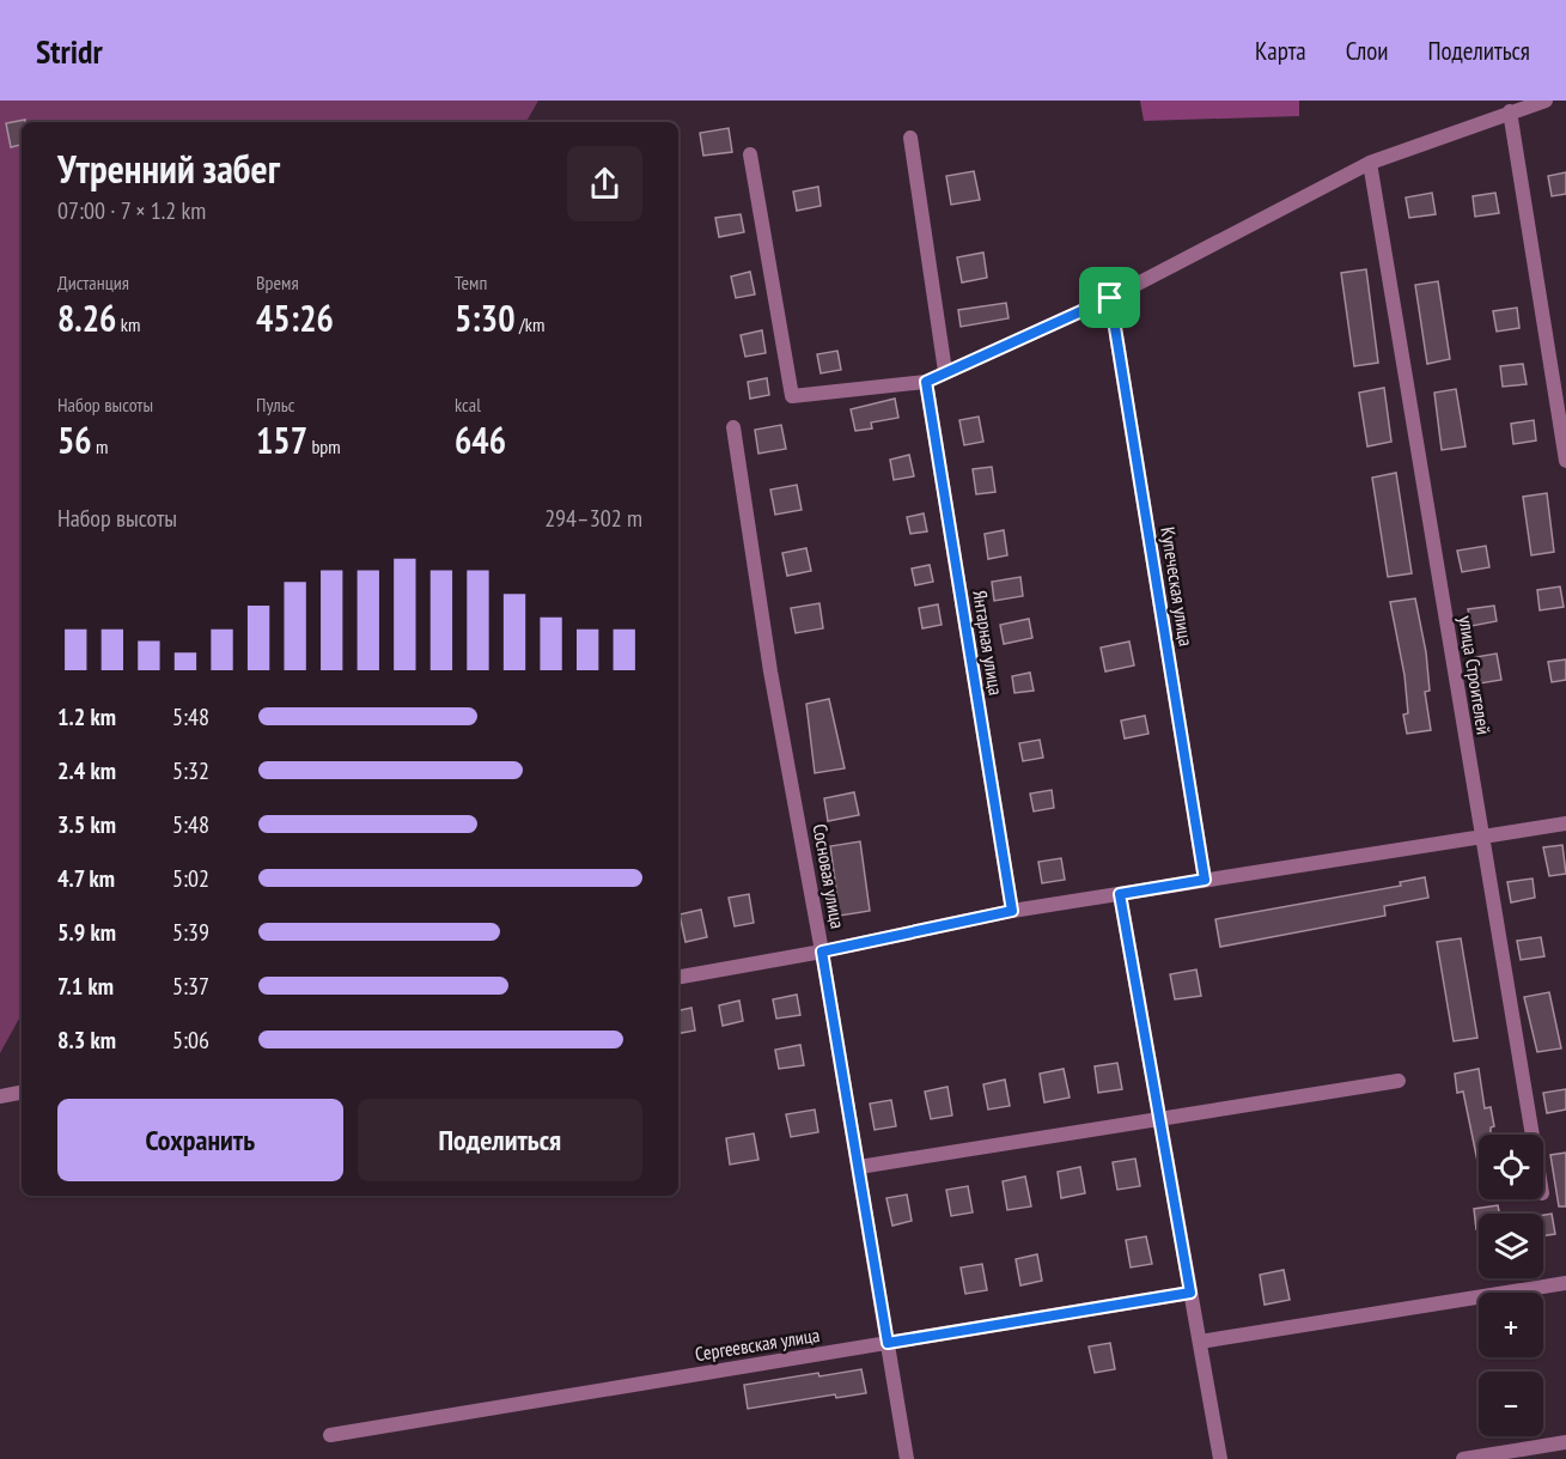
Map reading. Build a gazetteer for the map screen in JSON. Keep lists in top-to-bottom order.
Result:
{
  "streets": {
    "street": [
      "Купеческая улица",
      "Янтарная улица",
      "улица Строителей",
      "Сосновая улица",
      "Сергеевская улица"
    ]
  },
  "crossings": [
    ["Сосновая улица", "Сергеевская улица"]
  ],
  "page": {
    "header": "Stridr",
    "nav": ["Карта", "Слои", "Поделиться"],
    "heading": ["Утренний забег", "07:00 · 7 × 1.2 km"],
    "stats": [
      ["Дистанция", "8.26 km"],
      ["Время", "45:26"],
      ["Темп", "5:30 /km"],
      ["Набор высоты", "56 m"],
      ["Пульс", "157 bpm"],
      ["kcal", "646"]
    ],
    "chart": ["Набор высоты", "294–302 m"],
    "list": [
      {
        "name": "1.2 km",
        "note": "5:48"
      },
      {
        "name": "2.4 km",
        "note": "5:32"
      },
      {
        "name": "3.5 km",
        "note": "5:48"
      },
      {
        "name": "4.7 km",
        "note": "5:02"
      },
      {
        "name": "5.9 km",
        "note": "5:39"
      },
      {
        "name": "7.1 km",
        "note": "5:37"
      },
      {
        "name": "8.3 km",
        "note": "5:06"
      }
    ],
    "buttons": ["Сохранить", "Поделиться"],
    "map_buttons": ["+", "−"]
  }
}
